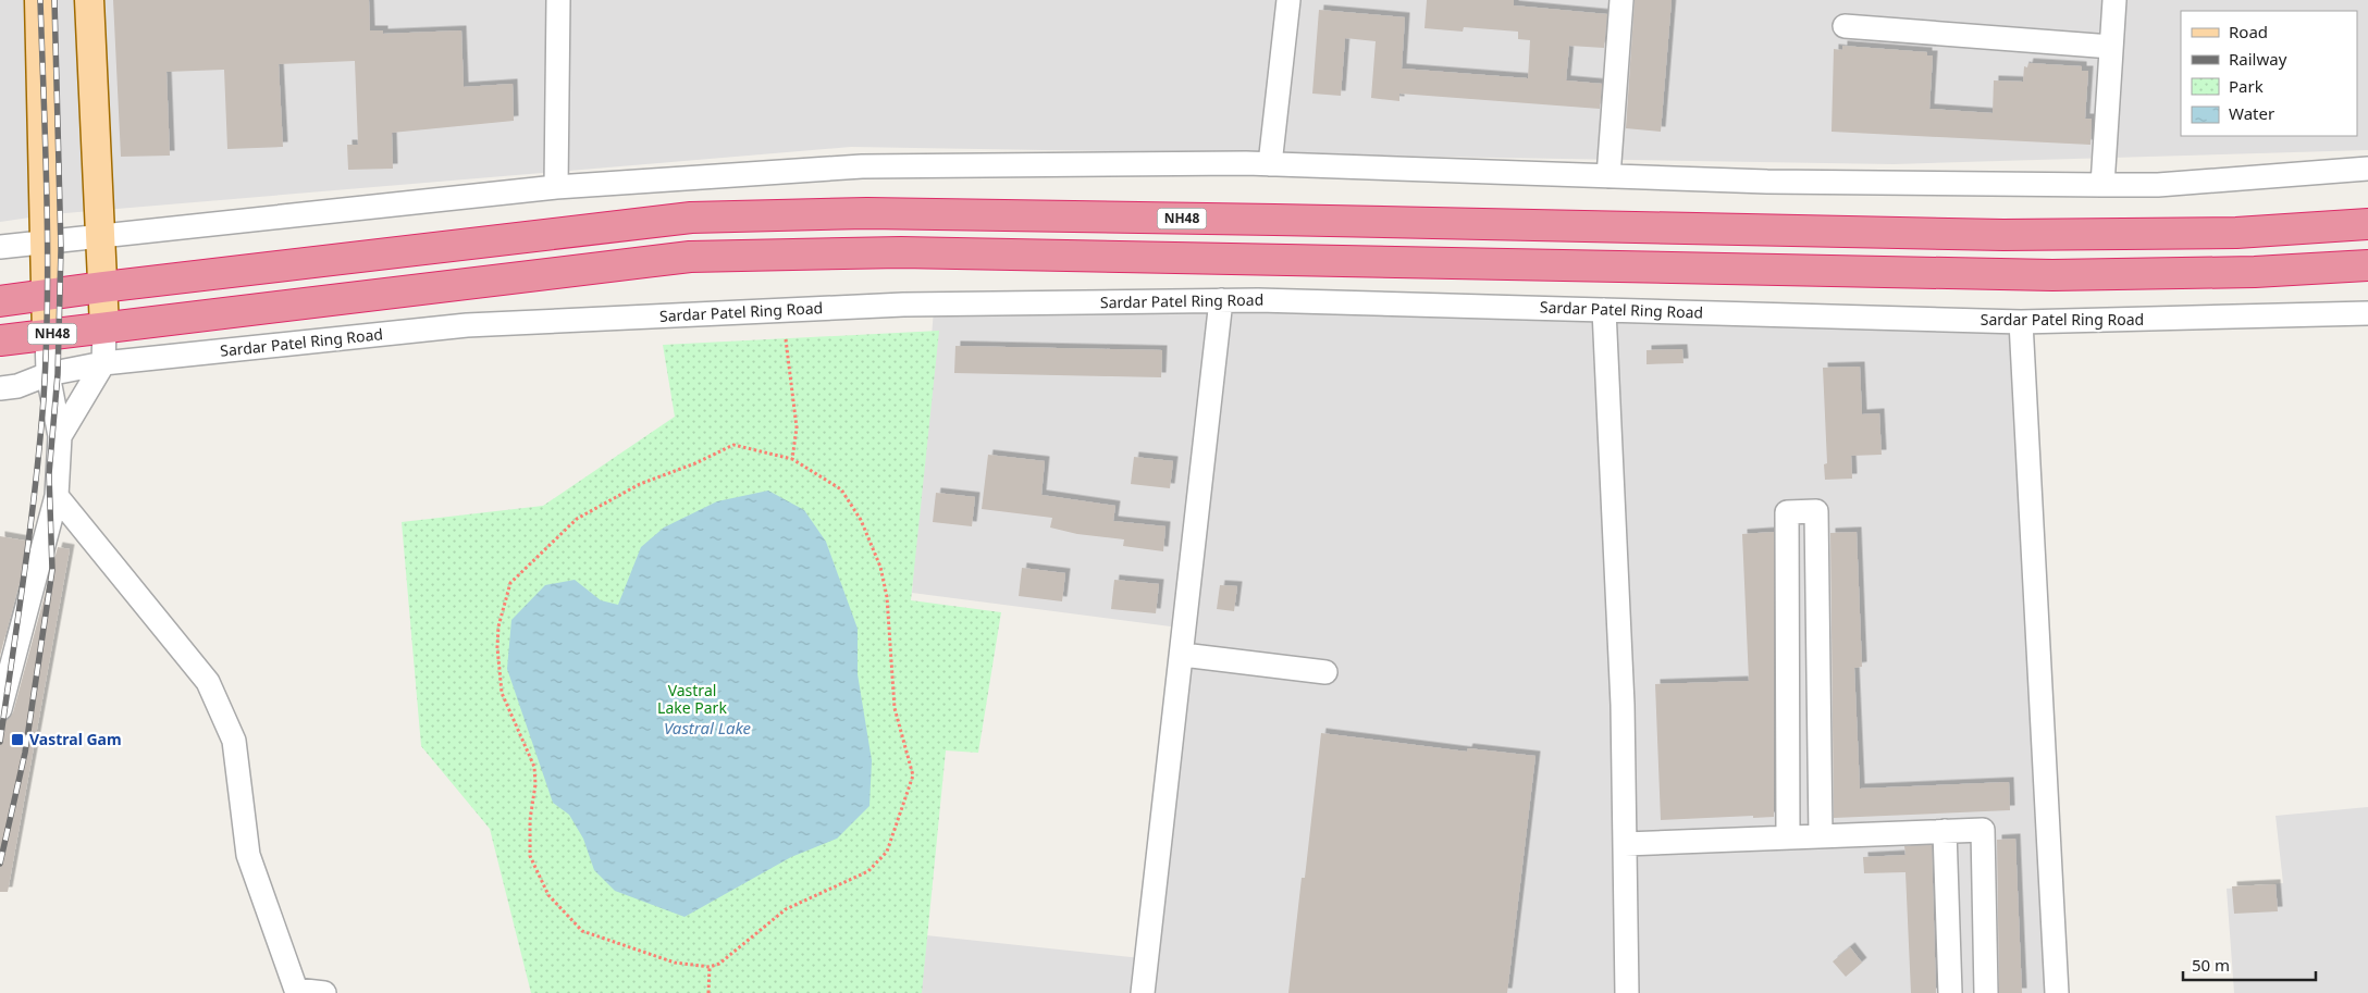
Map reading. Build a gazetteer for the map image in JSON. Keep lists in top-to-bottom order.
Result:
{
  "streets": {
    "highway": ["NH48"],
    "street": ["Sardar Patel Ring Road"]
  },
  "water": ["Vastral Lake"],
  "parks": ["Vastral Lake Park"],
  "places": {
    "transit": ["Vastral Gam"]
  },
  "legend": [
    "Road",
    "Railway",
    "Park",
    "Water"
  ],
  "scale_bar": "50 m"
}
